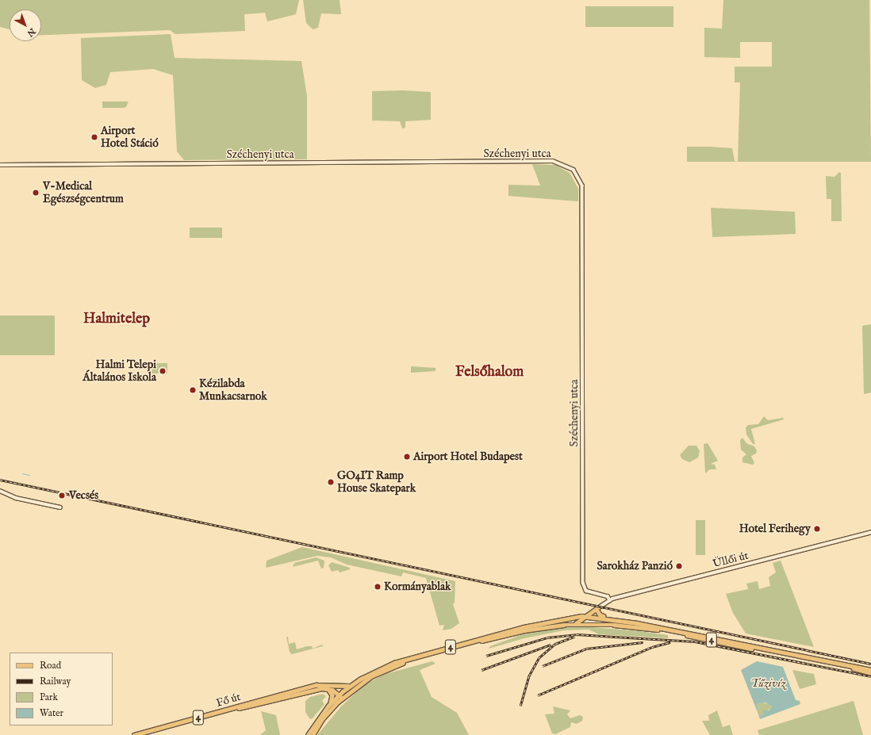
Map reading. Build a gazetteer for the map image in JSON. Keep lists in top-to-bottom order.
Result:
{
  "streets": {
    "main road": ["Üllői út", "4", "Fő út"],
    "street": ["Széchenyi utca"]
  },
  "crossings": [
    ["Széchenyi utca", "Üllői út"],
    ["4", "Fő út"]
  ],
  "districts": ["Halmitelep", "Felsőhalom"],
  "water": ["Tűzivíz"],
  "places": [
    "Airport Hotel Stáció",
    "V-Medical Egészségcentrum",
    "Halmi Telepi Általános Iskola",
    "Kézilabda Munkacsarnok",
    "Airport Hotel Budapest",
    "GO4IT Ramp House Skatepark",
    "Vecsés",
    "Hotel Ferihegy",
    "Sarokház Panzió",
    "Kormányablak"
  ],
  "legend": [
    "Road",
    "Railway",
    "Park",
    "Water"
  ],
  "north": "bottom right"
}
